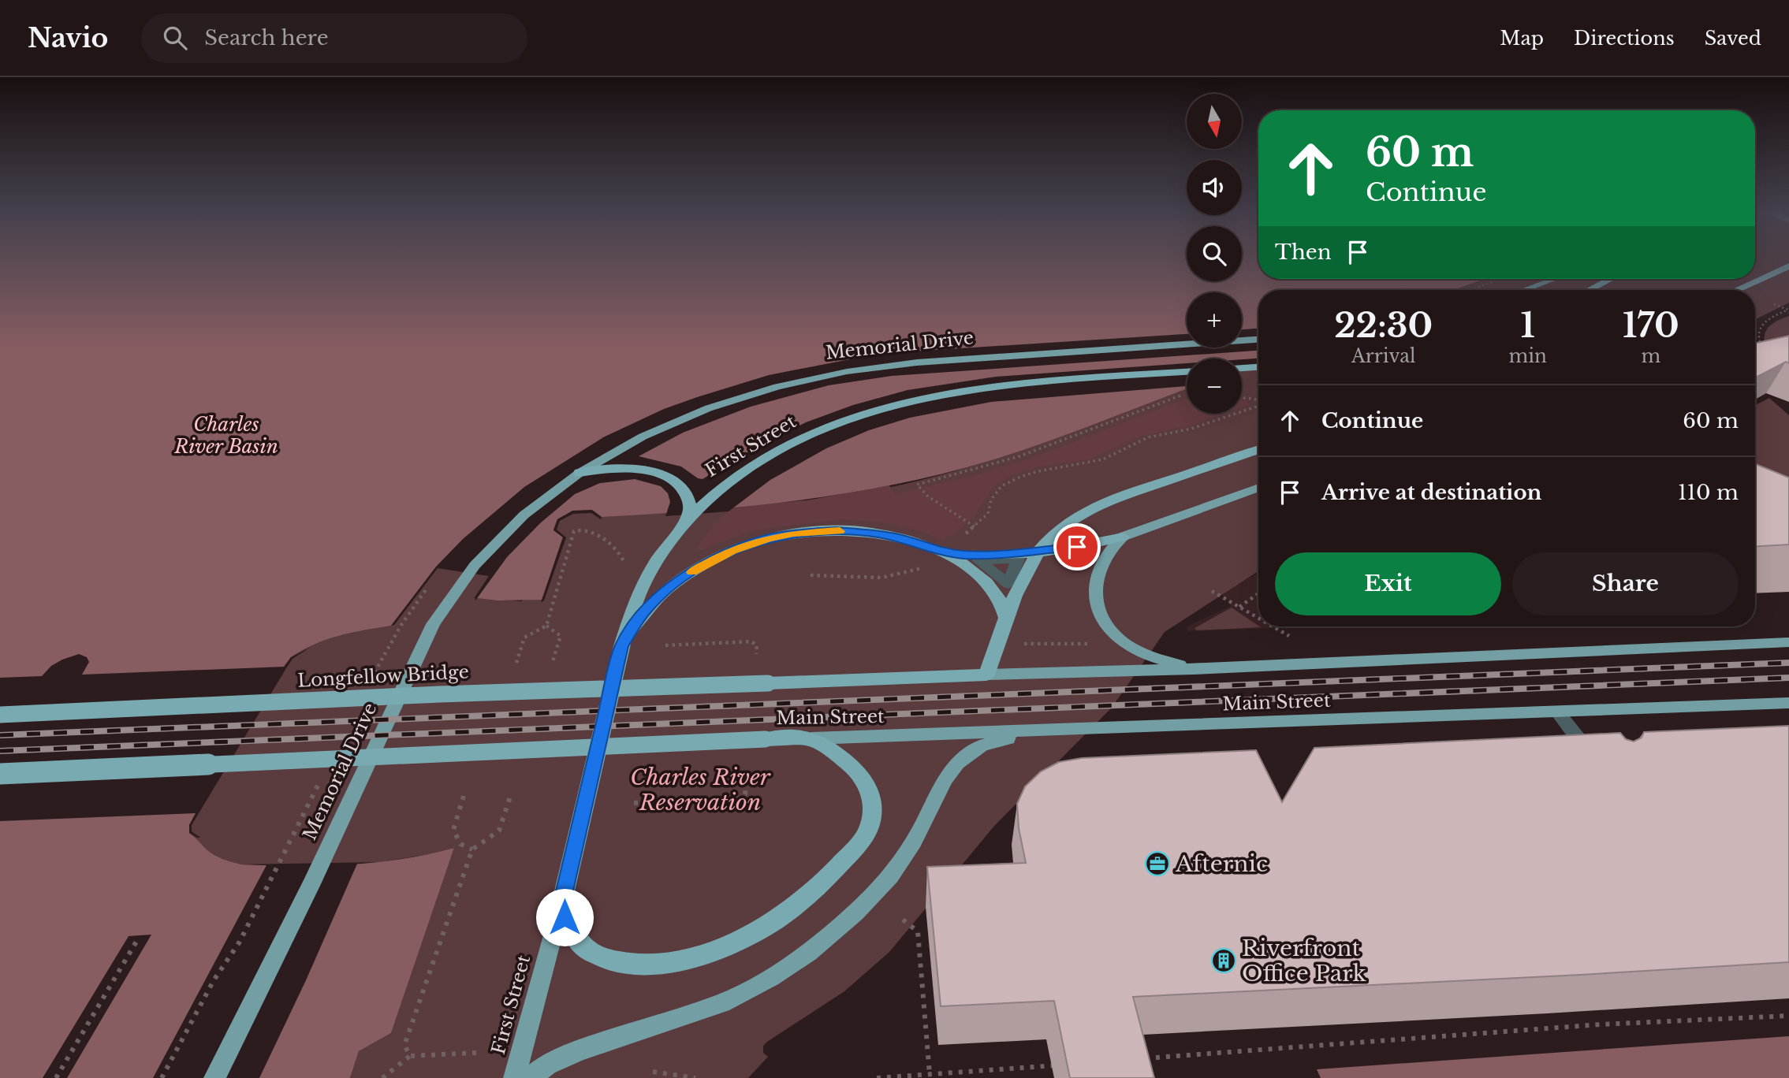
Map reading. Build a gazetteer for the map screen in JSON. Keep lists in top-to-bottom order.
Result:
{
  "streets": {
    "highway": ["First Street", "Longfellow Bridge", "Main Street"],
    "main road": ["Memorial Drive"]
  },
  "crossings": [
    ["Longfellow Bridge", "Main Street"]
  ],
  "water": ["Charles River Basin"],
  "parks": ["Charles River Reservation"],
  "places": {
    "office": ["Afternic"],
    "building": ["Riverfront Office Park"]
  },
  "north": "bottom",
  "page": {
    "header": "Navio",
    "search": "Search here",
    "nav": ["Map", "Directions", "Saved"],
    "map_buttons": ["+", "−"],
    "turn": ["60 m", "Continue"],
    "then": "Then",
    "eta": [
      "22:30",
      "Arrival",
      "1",
      "min",
      "170",
      "m"
    ],
    "list": [
      {
        "name": "Continue",
        "value": "60 m"
      },
      {
        "name": "Arrive at destination",
        "value": "110 m"
      }
    ],
    "buttons": ["Exit", "Share"]
  }
}
